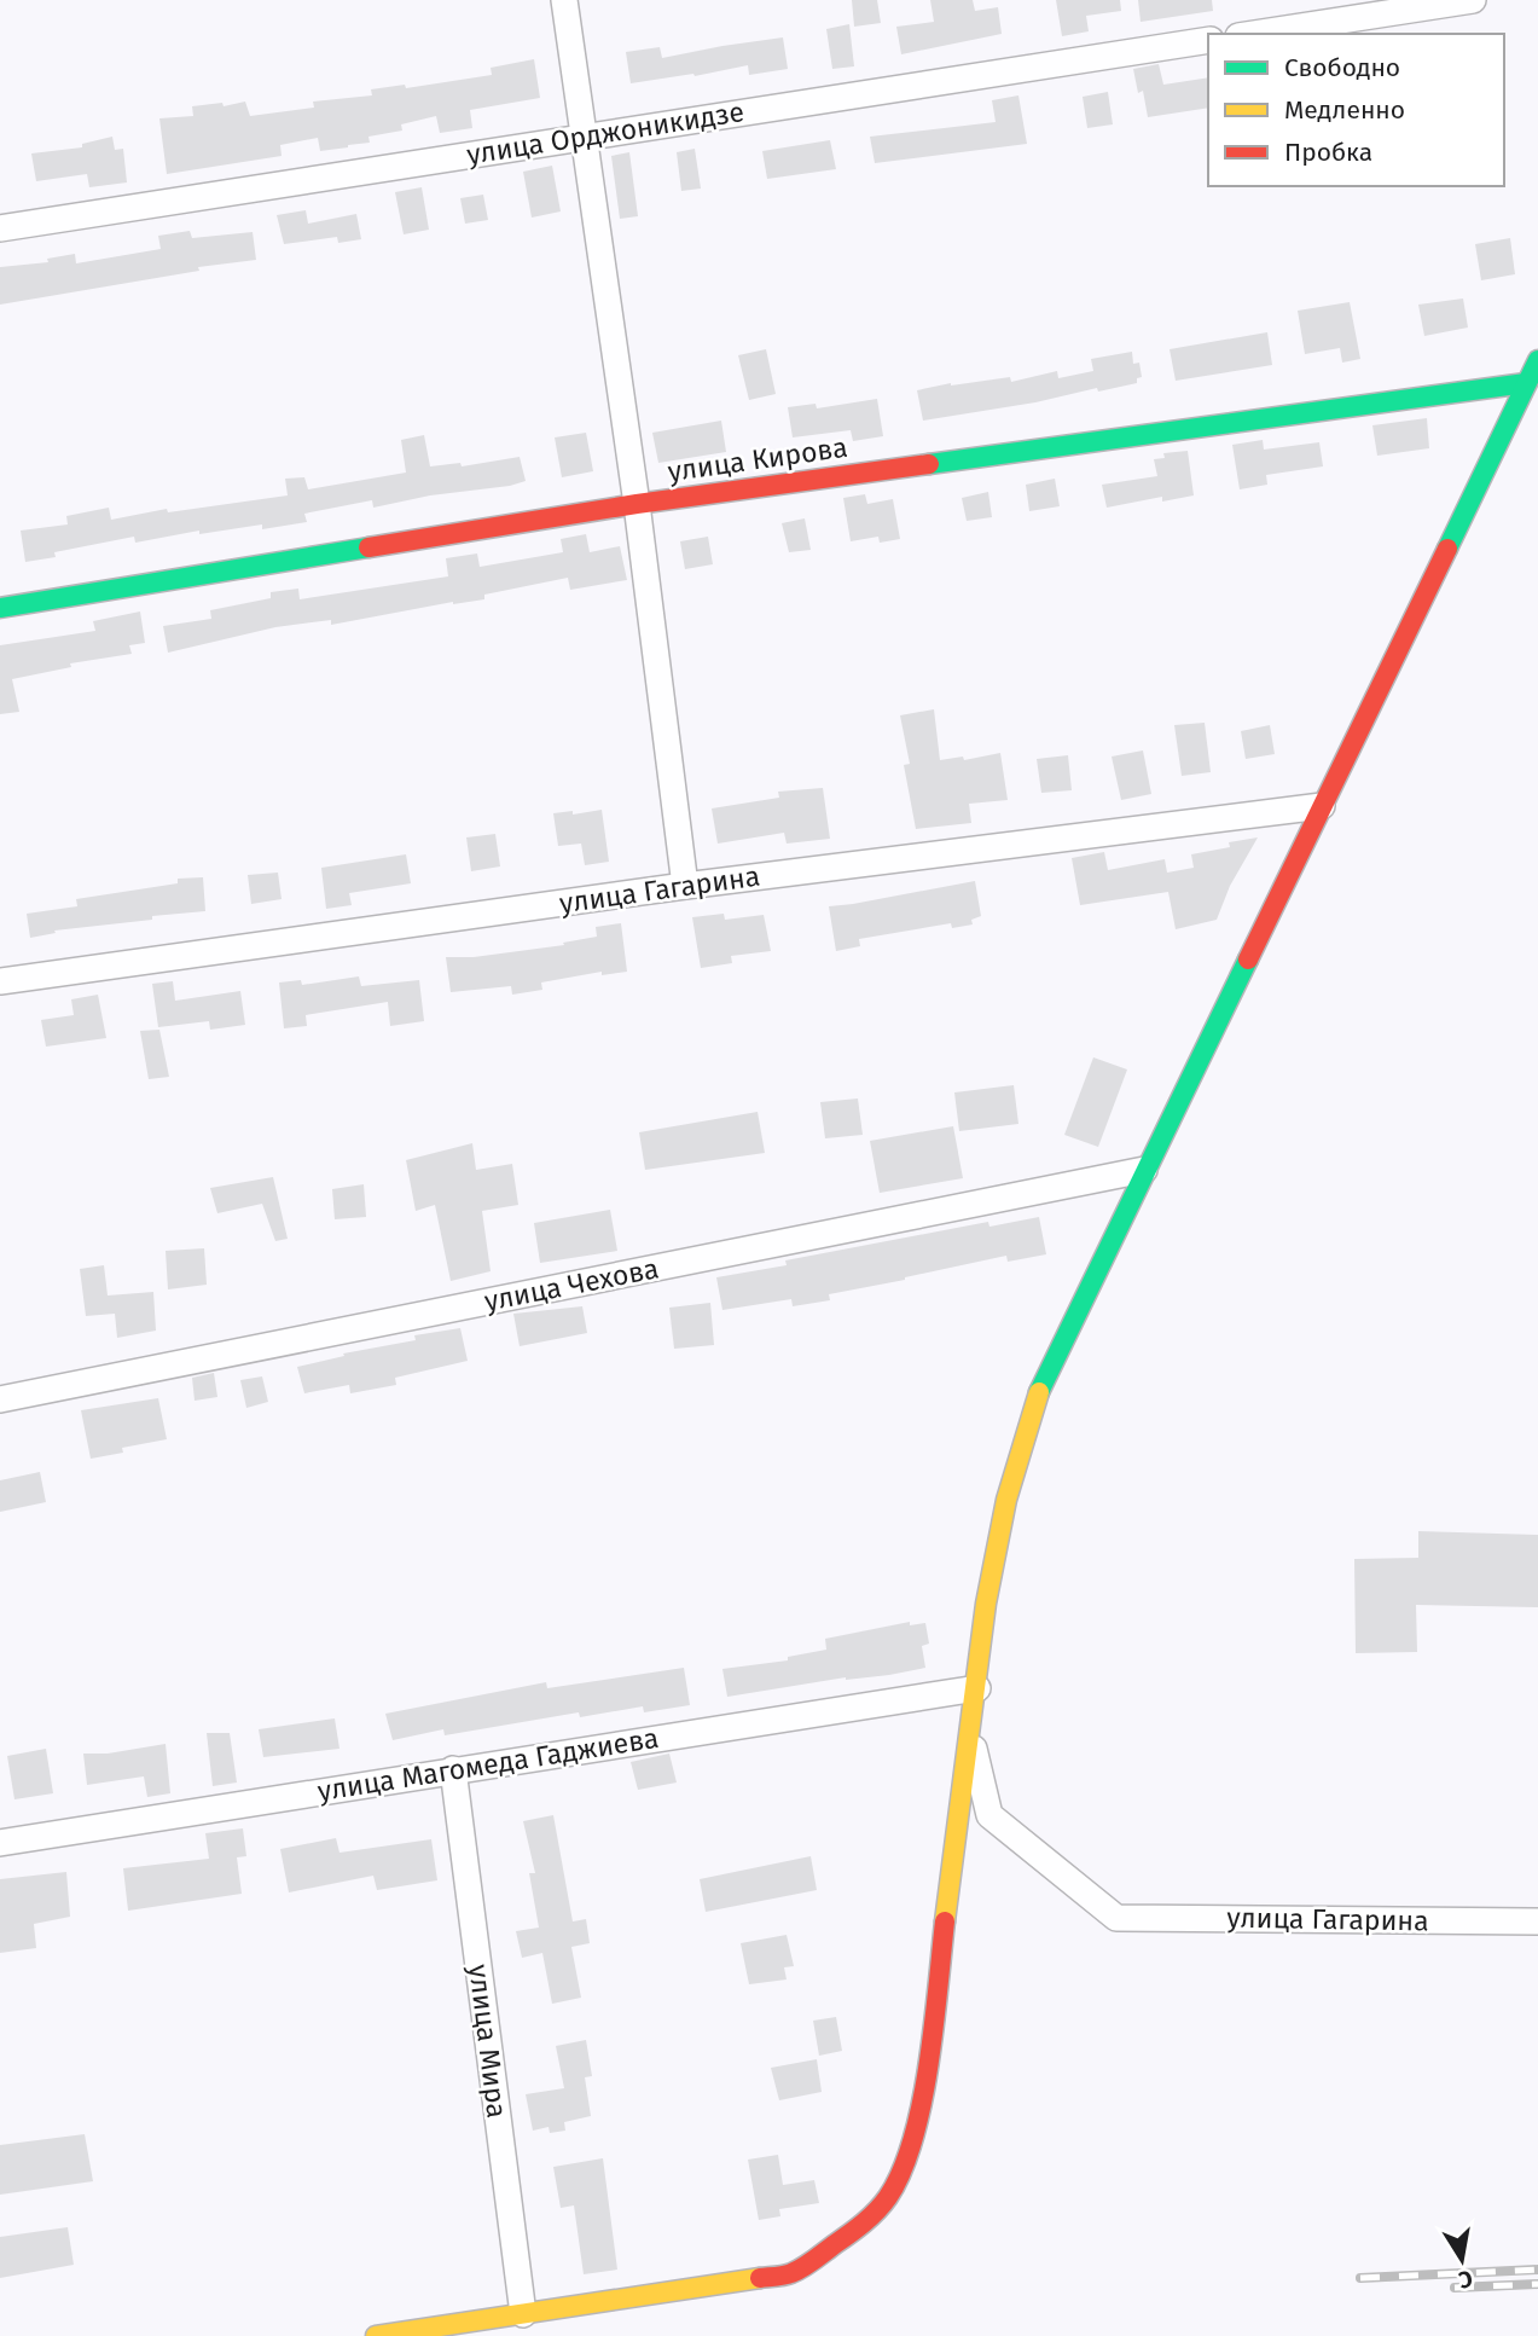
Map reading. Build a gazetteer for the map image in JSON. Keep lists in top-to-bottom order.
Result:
{
  "streets": {
    "street": [
      "улица Орджоникидзе",
      "улица Кирова",
      "улица Гагарина",
      "улица Чехова",
      "улица Магомеда Гаджиева",
      "улица Мира"
    ]
  },
  "crossings": [
    ["улица Магомеда Гаджиева", "улица Мира"]
  ],
  "legend": ["Свободно", "Медленно", "Пробка"],
  "north": "bottom"
}
